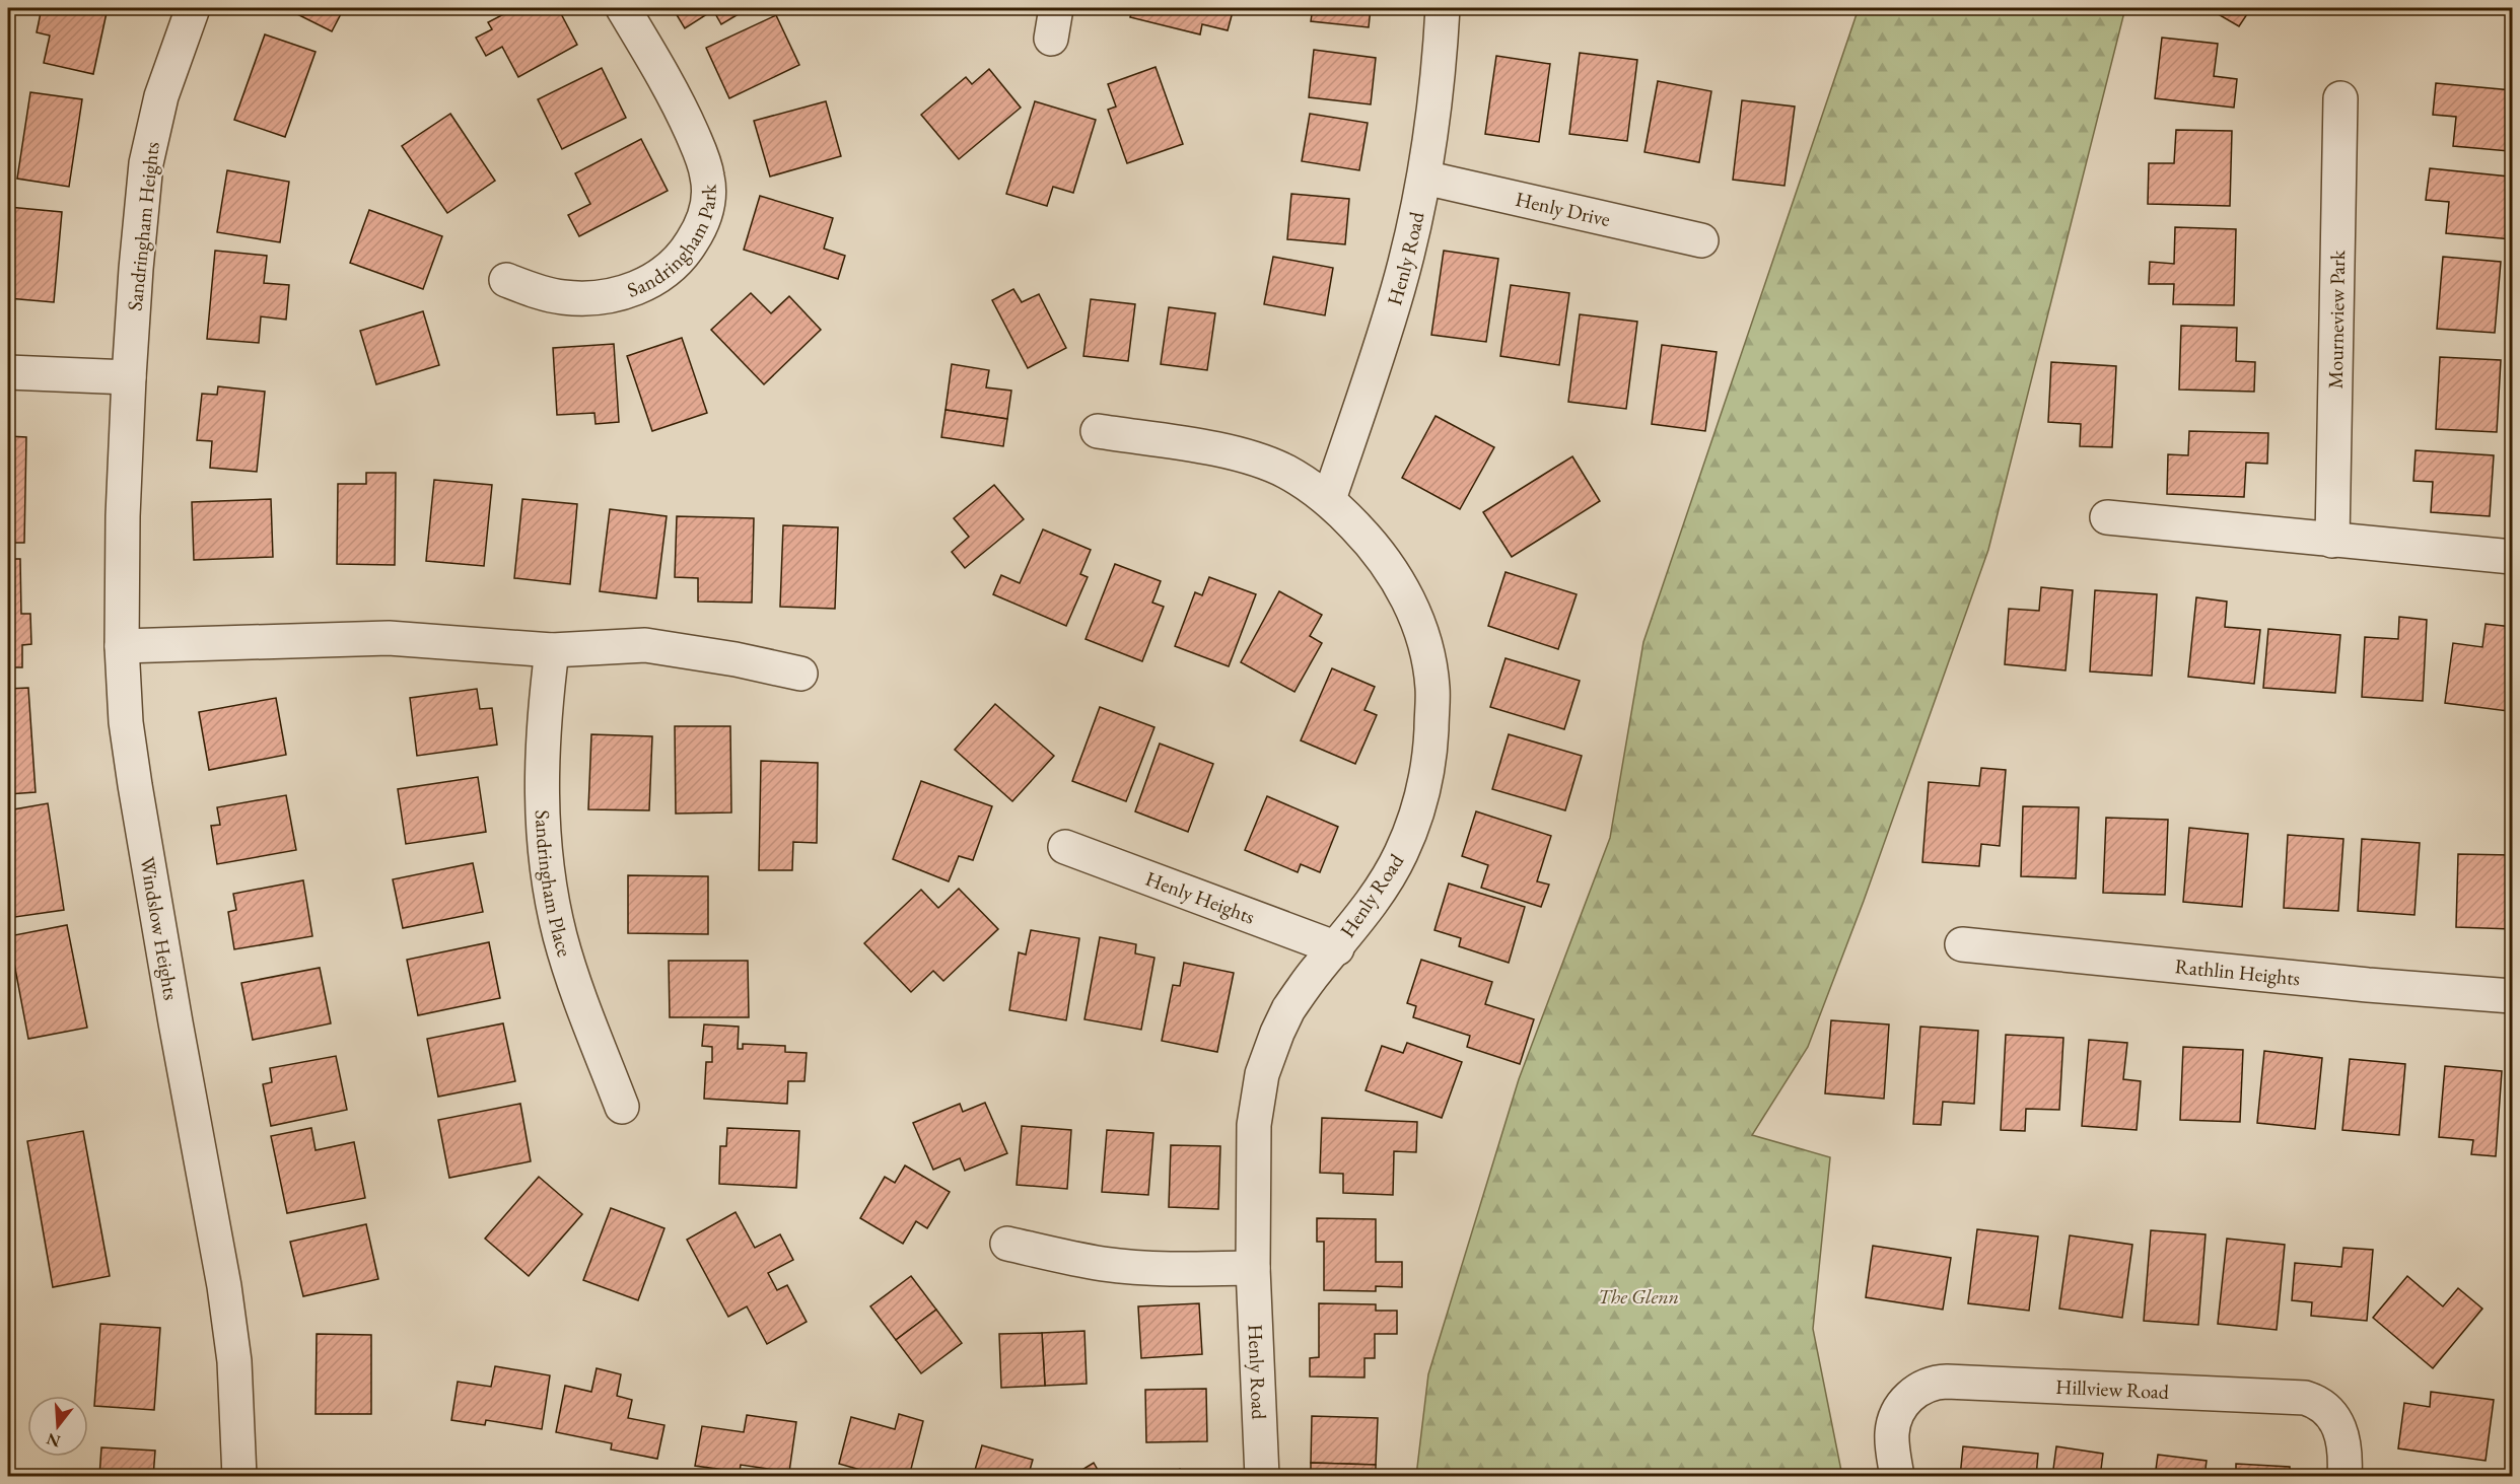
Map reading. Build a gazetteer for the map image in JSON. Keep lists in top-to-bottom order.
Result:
{
  "streets": {
    "street": [
      "Henly Drive",
      "Sandringham Heights",
      "Sandringham Park",
      "Henly Road",
      "Mourneview Park",
      "Sandringham Place",
      "Henly Heights",
      "Windslow Heights",
      "Rathlin Heights",
      "Hillview Road"
    ]
  },
  "crossings": [
    ["Henly Drive", "Henly Road"],
    ["Sandringham Heights", "Windslow Heights"],
    ["Henly Road", "Henly Heights"]
  ],
  "parks": ["The Glenn"],
  "north": "bottom"
}
